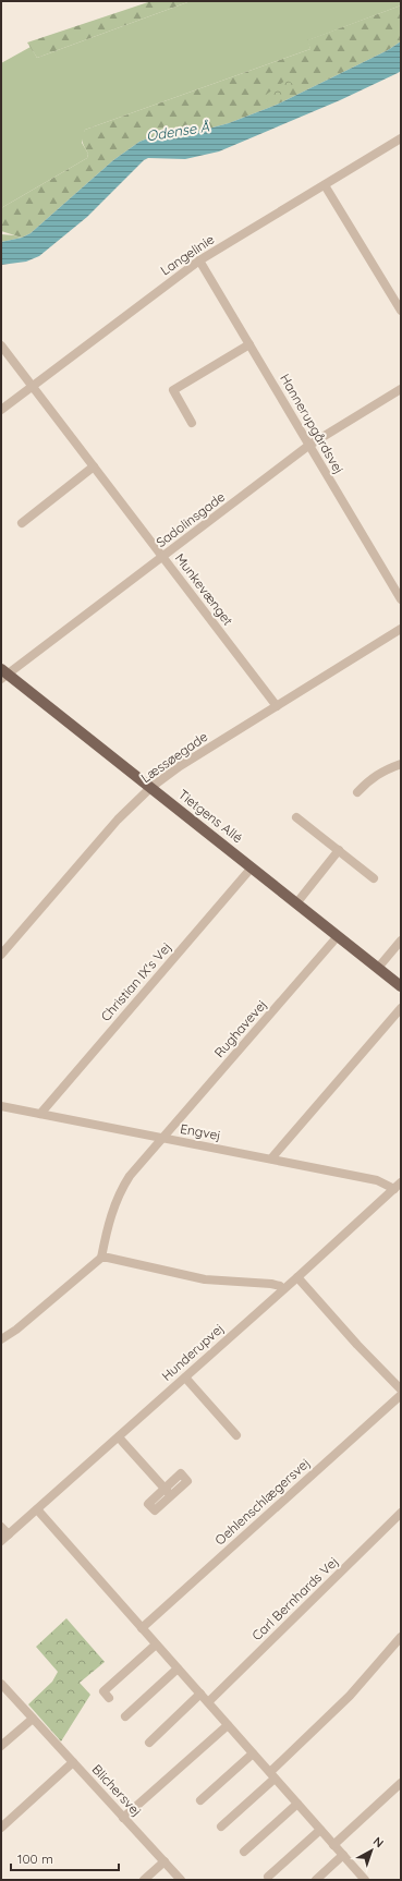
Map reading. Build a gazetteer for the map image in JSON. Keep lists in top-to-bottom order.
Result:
{
  "streets": {
    "main road": ["Tietgens Allé"],
    "street": [
      "Langelinie",
      "Hannerupgårdsvej",
      "Sadolinsgade",
      "Munkevænget",
      "Læssøegade",
      "Christian IX's Vej",
      "Rughavevej",
      "Engvej",
      "Hunderupvej",
      "Oehlenschlægersvej",
      "Carl Bernhards Vej",
      "Blichersvej"
    ]
  },
  "crossings": [
    ["Langelinie", "Hannerupgårdsvej"],
    ["Langelinie", "Munkevænget"],
    ["Hannerupgårdsvej", "Sadolinsgade"],
    ["Sadolinsgade", "Munkevænget"],
    ["Sadolinsgade", "Tietgens Allé"],
    ["Munkevænget", "Læssøegade"],
    ["Læssøegade", "Tietgens Allé"],
    ["Tietgens Allé", "Christian IX's Vej"],
    ["Tietgens Allé", "Rughavevej"],
    ["Christian IX's Vej", "Engvej"],
    ["Rughavevej", "Engvej"],
    ["Engvej", "Hunderupvej"]
  ],
  "water": ["Odense Å"],
  "scale_bar": "100 m",
  "north": "top right"
}
